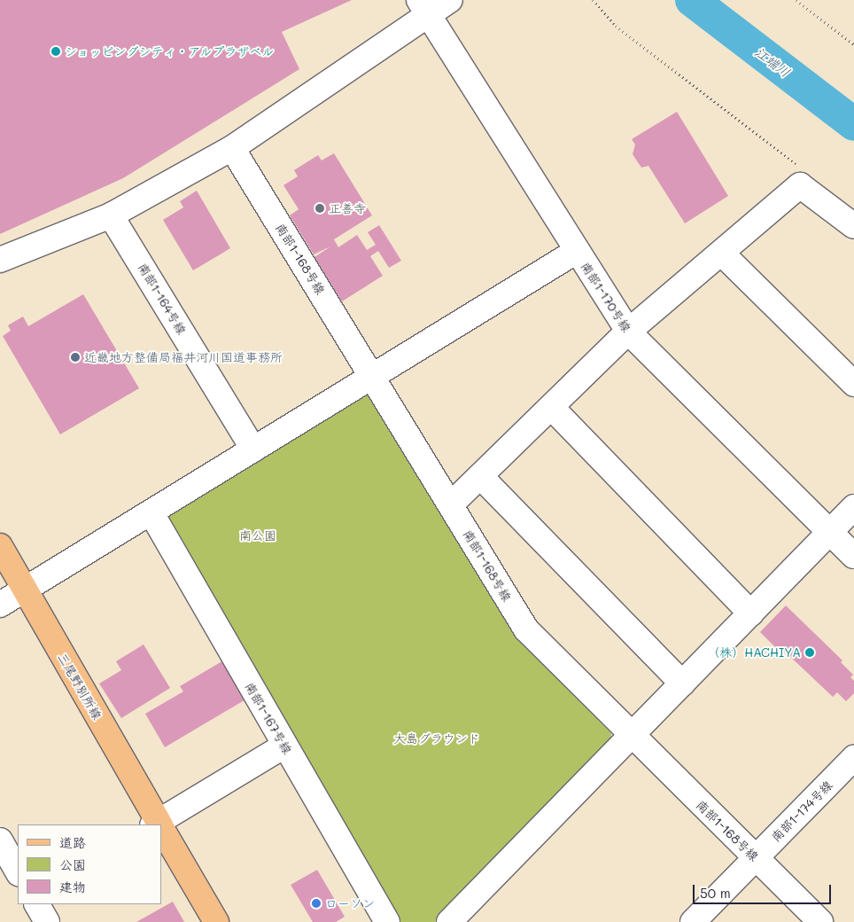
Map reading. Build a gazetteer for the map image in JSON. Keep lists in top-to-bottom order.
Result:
{
  "streets": {
    "main road": ["三尾野別所線"],
    "street": [
      "南部1-168号線",
      "南部1-170号線",
      "南部1-164号線",
      "南部1-167号線",
      "南部1-174号線"
    ]
  },
  "crossings": [
    ["南部1-168号線", "南部1-174号線"]
  ],
  "water": ["江端川"],
  "parks": ["南公園", "大島グラウンド"],
  "places": [
    "ショッピングシティ・アルプラザベル",
    "正善寺",
    "近畿地方整備局福井河川国道事務所",
    "（株）HACHIYA",
    "ローソン"
  ],
  "legend": ["道路", "公園", "建物"],
  "scale_bar": "50 m"
}
